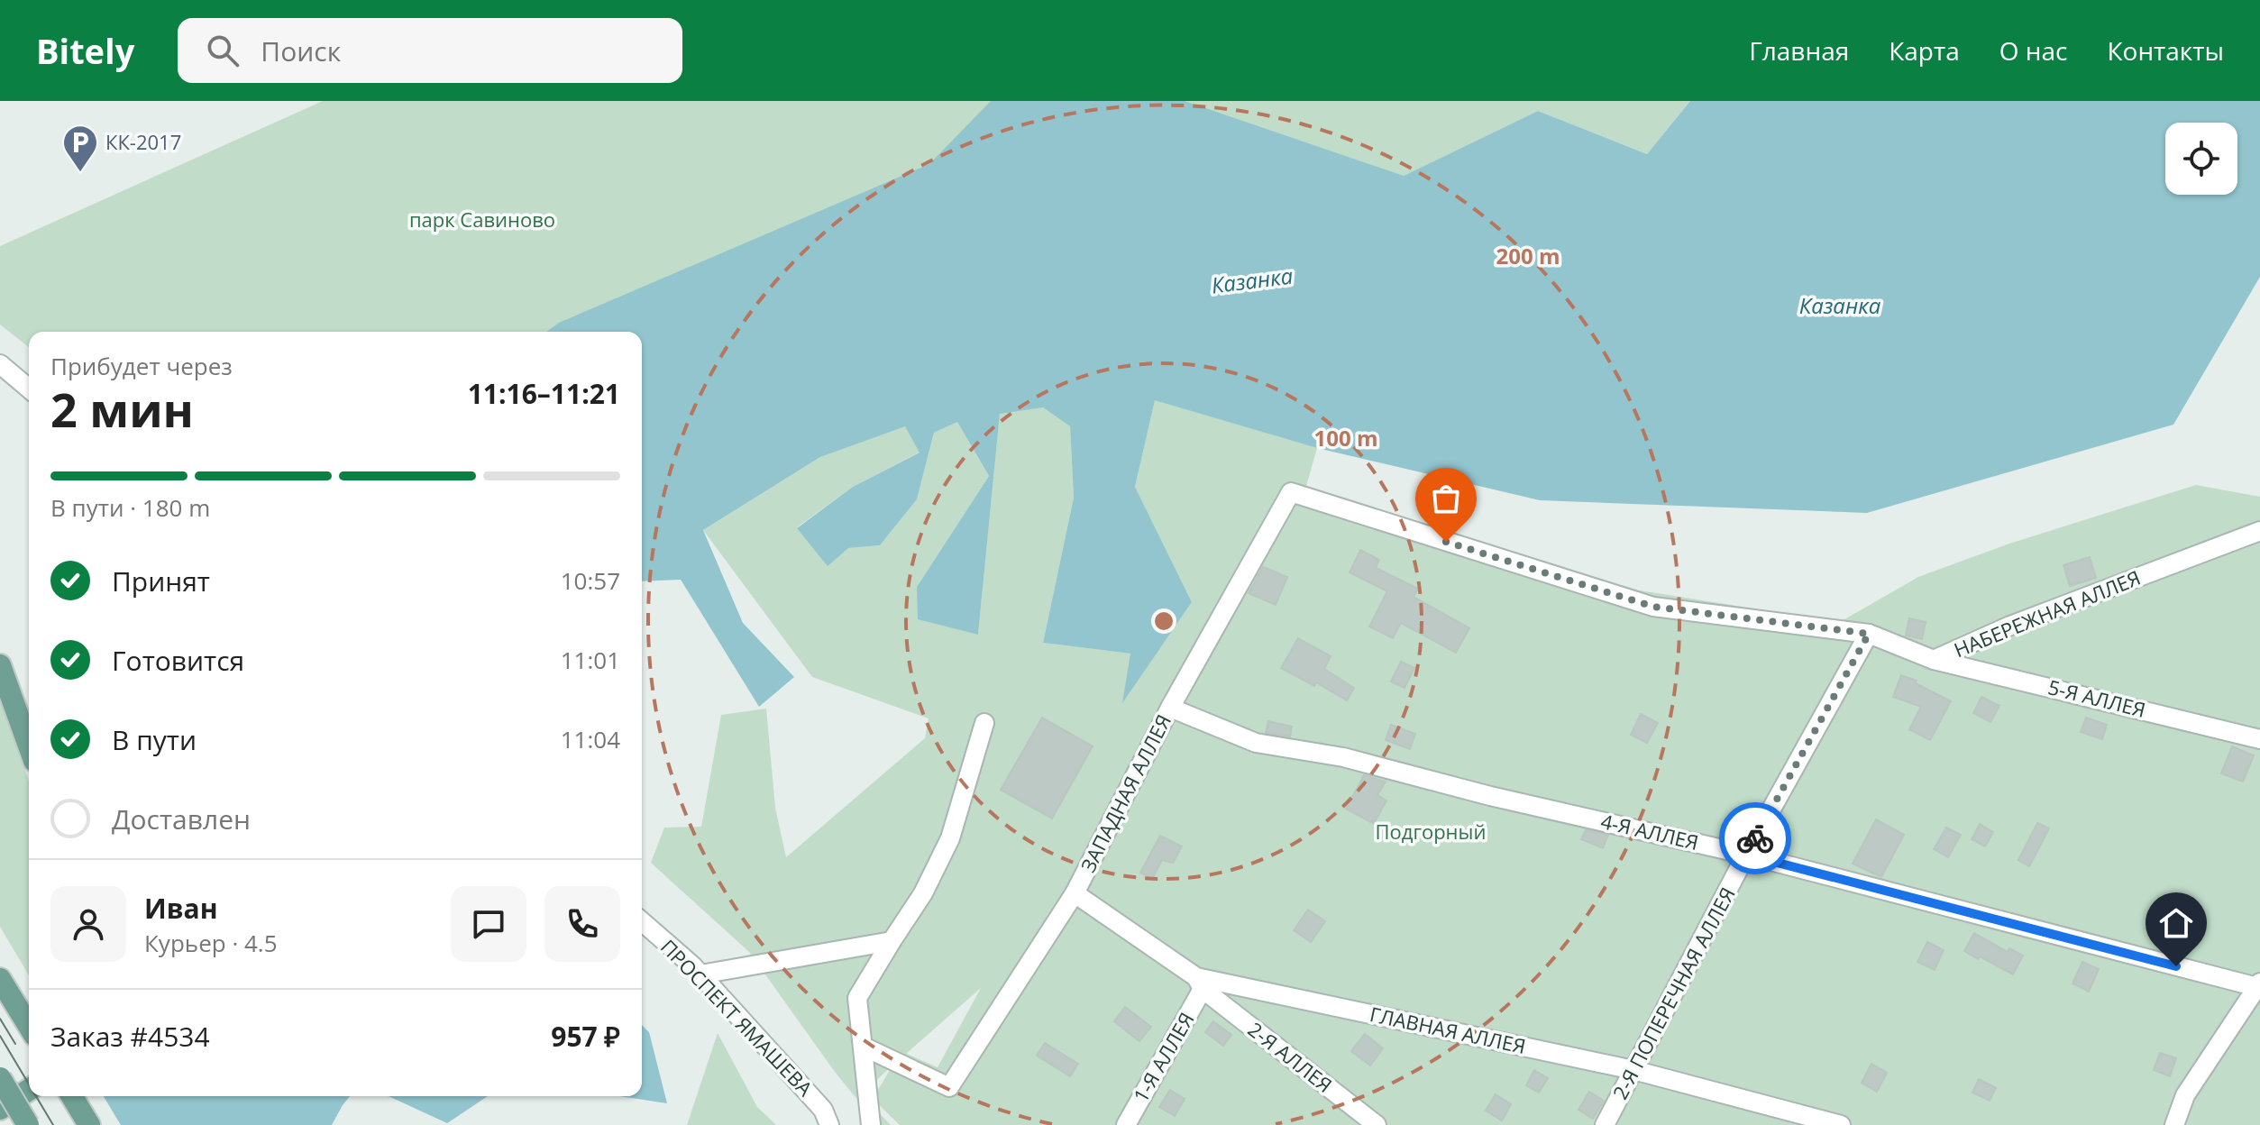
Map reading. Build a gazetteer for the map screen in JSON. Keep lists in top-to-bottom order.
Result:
{
  "streets": {
    "lane": [
      "НАБЕРЕЖНАЯ АЛЛЕЯ",
      "5-Я АЛЛЕЯ",
      "ЗАПАДНАЯ АЛЛЕЯ",
      "4-Я АЛЛЕЯ",
      "2-Я ПОПЕРЕЧНАЯ АЛЛЕЯ",
      "ПРОСПЕКТ ЯМАШЕВА",
      "ГЛАВНАЯ АЛЛЕЯ",
      "1-Я АЛЛЕЯ",
      "2-Я АЛЛЕЯ"
    ]
  },
  "crossings": [
    ["НАБЕРЕЖНАЯ АЛЛЕЯ", "5-Я АЛЛЕЯ"],
    ["НАБЕРЕЖНАЯ АЛЛЕЯ", "ЗАПАДНАЯ АЛЛЕЯ"],
    ["НАБЕРЕЖНАЯ АЛЛЕЯ", "2-Я ПОПЕРЕЧНАЯ АЛЛЕЯ"],
    ["ЗАПАДНАЯ АЛЛЕЯ", "4-Я АЛЛЕЯ"],
    ["ЗАПАДНАЯ АЛЛЕЯ", "ГЛАВНАЯ АЛЛЕЯ"],
    ["4-Я АЛЛЕЯ", "2-Я ПОПЕРЕЧНАЯ АЛЛЕЯ"],
    ["2-Я ПОПЕРЕЧНАЯ АЛЛЕЯ", "ГЛАВНАЯ АЛЛЕЯ"],
    ["ГЛАВНАЯ АЛЛЕЯ", "1-Я АЛЛЕЯ"],
    ["ГЛАВНАЯ АЛЛЕЯ", "2-Я АЛЛЕЯ"],
    ["1-Я АЛЛЕЯ", "2-Я АЛЛЕЯ"]
  ],
  "water": ["Казанка"],
  "parks": ["парк Савиново", "Подгорный"],
  "places": {
    "parking": ["КК-2017"]
  },
  "page": {
    "header": "Bitely",
    "search": "Поиск",
    "nav": [
      "Главная",
      "Карта",
      "О нас",
      "Контакты"
    ],
    "heading": ["2 мин", "Прибудет через", "11:16–11:21"],
    "panel": [
      "Иван",
      "Курьер · 4.5",
      "Заказ #4534",
      "957 ₽"
    ],
    "bar": "В пути · 180 m",
    "list": [
      ["Принят", "10:57"],
      ["Готовится", "11:01"],
      ["В пути", "11:04"],
      "Доставлен"
    ]
  },
  "rings": ["200 m", "100 m"]
}
